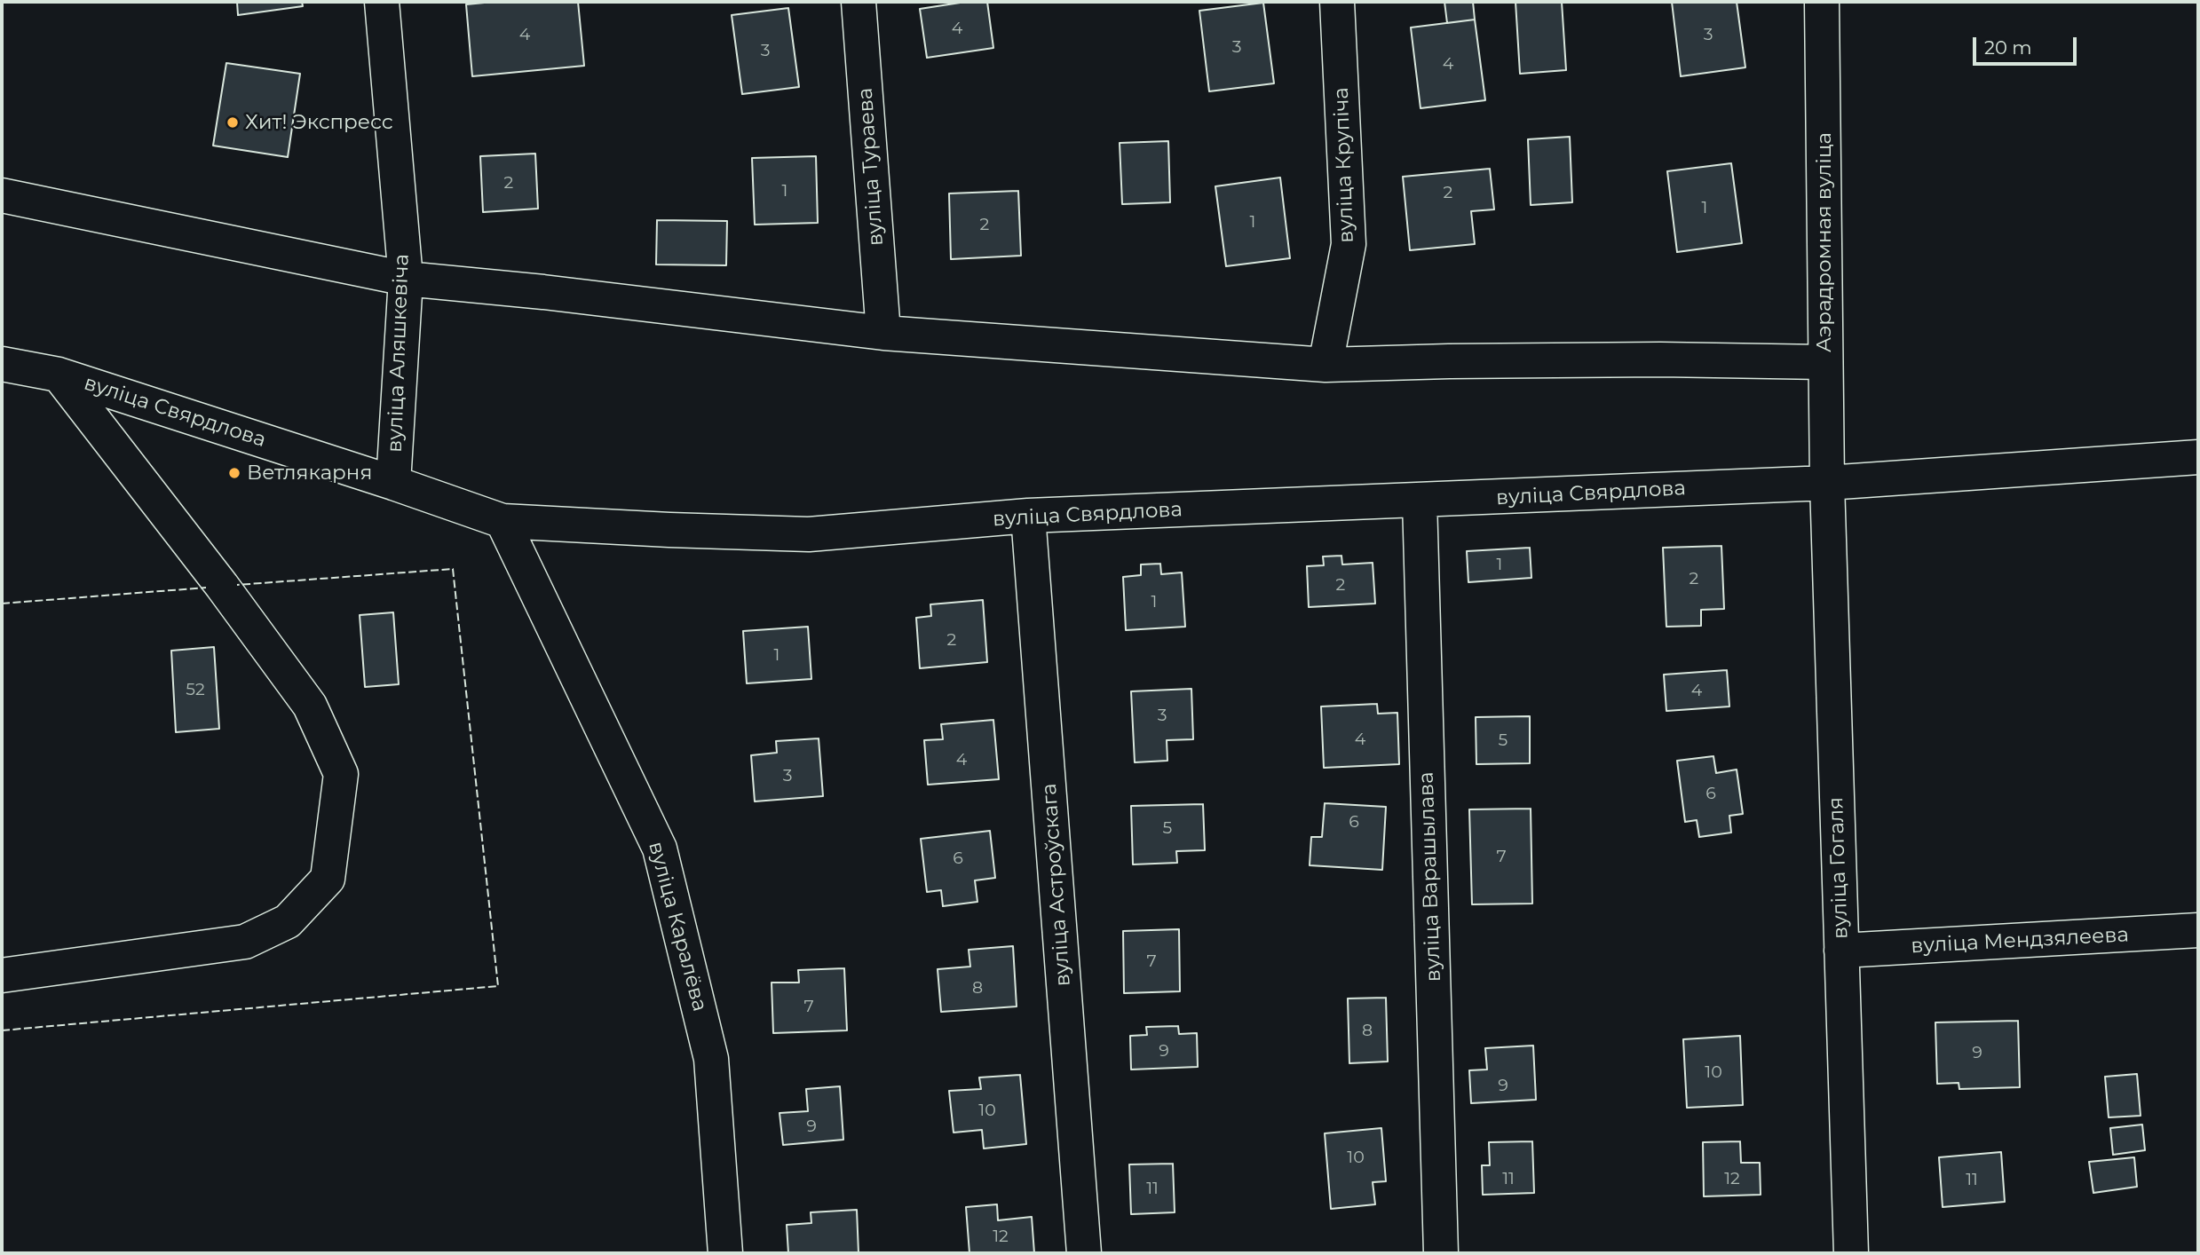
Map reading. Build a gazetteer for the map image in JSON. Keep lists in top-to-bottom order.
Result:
{
  "streets": {
    "street": [
      "вуліца Крупіча",
      "вуліца Тураева",
      "Аэрадромная вуліца",
      "вуліца Аляшкевіча",
      "вуліца Свярдлова",
      "вуліца Гогаля",
      "вуліца Варашылава",
      "вуліца Астроўскага",
      "вуліца Каралёва",
      "вуліца Мендзялеева"
    ]
  },
  "crossings": [
    ["Аэрадромная вуліца", "вуліца Свярдлова"],
    ["Аэрадромная вуліца", "вуліца Гогаля"],
    ["вуліца Аляшкевіча", "вуліца Свярдлова"],
    ["вуліца Свярдлова", "вуліца Гогаля"],
    ["вуліца Свярдлова", "вуліца Варашылава"],
    ["вуліца Свярдлова", "вуліца Астроўскага"],
    ["вуліца Свярдлова", "вуліца Каралёва"],
    ["вуліца Гогаля", "вуліца Мендзялеева"]
  ],
  "places": ["Хит! Экспресс", "Ветлякарня"],
  "house_numbers": [
    "4",
    "4",
    "3",
    "3",
    "3",
    "4",
    "2",
    "1",
    "2",
    "1",
    "1",
    "2",
    "1",
    "2",
    "2",
    "1",
    "2",
    "1",
    "52",
    "4",
    "3",
    "4",
    "5",
    "4",
    "3",
    "6",
    "6",
    "5",
    "7",
    "6",
    "7",
    "8",
    "7",
    "8",
    "9",
    "9",
    "10",
    "9",
    "10",
    "9",
    "10",
    "11",
    "12",
    "11",
    "11",
    "12"
  ],
  "scale_bar": "20 m"
}
